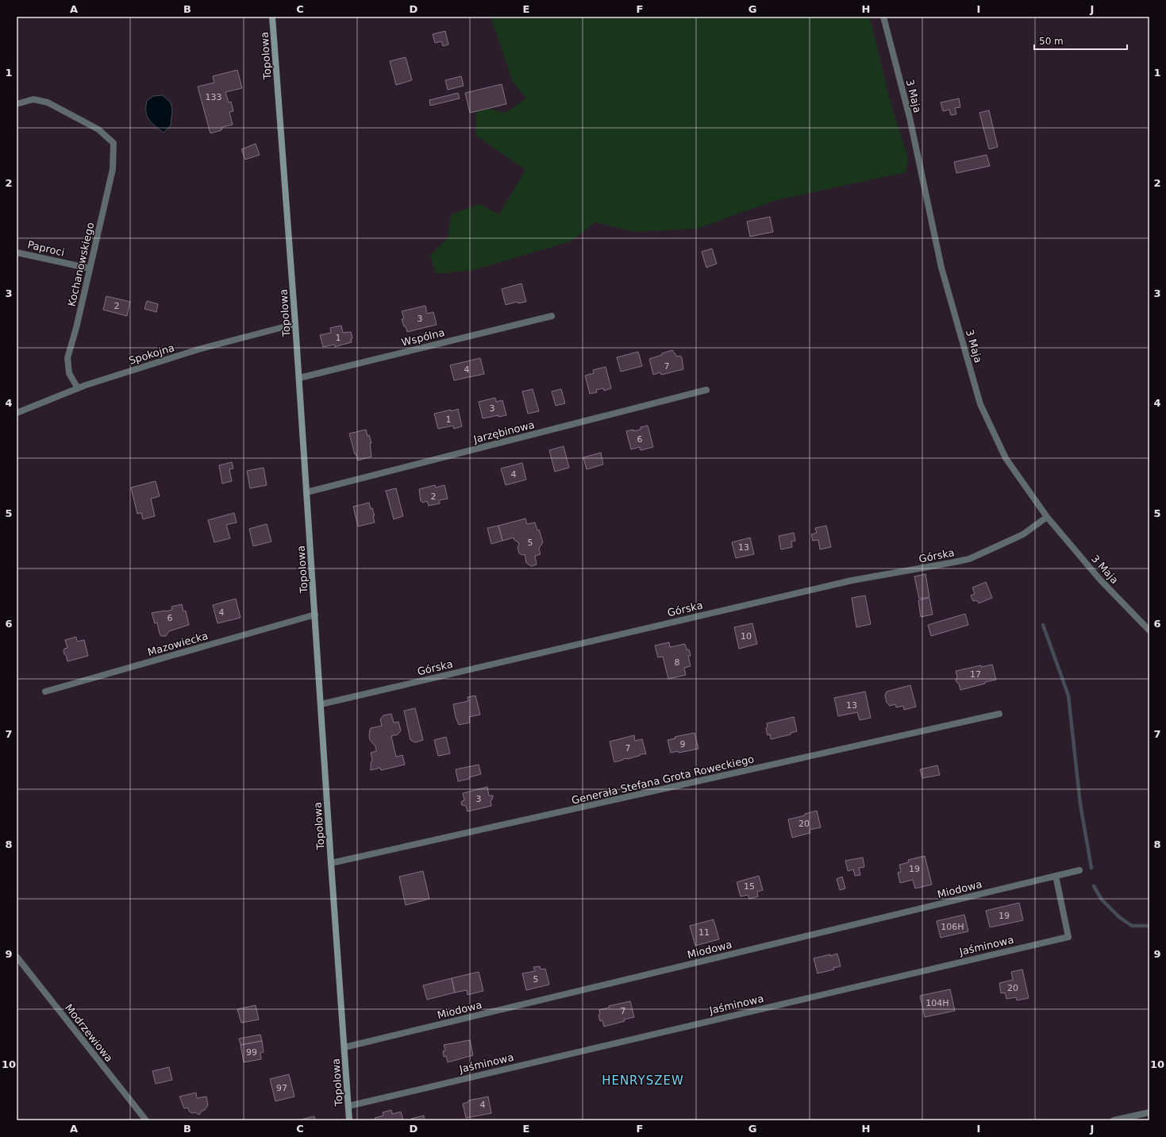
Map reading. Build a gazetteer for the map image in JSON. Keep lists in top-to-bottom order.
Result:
{
  "streets": {
    "street": [
      "Topolowa",
      "3 Maja",
      "Paproci",
      "Kochanowskiego",
      "Wspólna",
      "Spokojna",
      "Jarzębinowa",
      "Górska",
      "Mazowiecka",
      "Generała Stefana Grota Roweckiego",
      "Miodowa",
      "Jaśminowa",
      "Modrzewiowa"
    ]
  },
  "crossings": [
    ["Topolowa", "Wspólna"],
    ["Topolowa", "Spokojna"],
    ["Topolowa", "Jarzębinowa"],
    ["Topolowa", "Górska"],
    ["Topolowa", "Mazowiecka"],
    ["Topolowa", "Generała Stefana Grota Roweckiego"],
    ["Topolowa", "Miodowa"],
    ["Topolowa", "Jaśminowa"],
    ["3 Maja", "Górska"],
    ["Paproci", "Kochanowskiego"],
    ["Kochanowskiego", "Spokojna"],
    ["Miodowa", "Jaśminowa"]
  ],
  "districts": ["HENRYSZEW"],
  "house_numbers": [
    "133",
    "2",
    "3",
    "1",
    "7",
    "4",
    "3",
    "1",
    "6",
    "4",
    "2",
    "5",
    "13",
    "4",
    "6",
    "10",
    "8",
    "17",
    "13",
    "9",
    "7",
    "3",
    "20",
    "19",
    "15",
    "19",
    "106H",
    "11",
    "5",
    "20",
    "104H",
    "7",
    "99",
    "97",
    "4"
  ],
  "scale_bar": "50 m",
  "grid": {
    "columns": [
      "A",
      "B",
      "C",
      "D",
      "E",
      "F",
      "G",
      "H",
      "I",
      "J"
    ],
    "rows": [
      "1",
      "2",
      "3",
      "4",
      "5",
      "6",
      "7",
      "8",
      "9",
      "10"
    ]
  }
}
